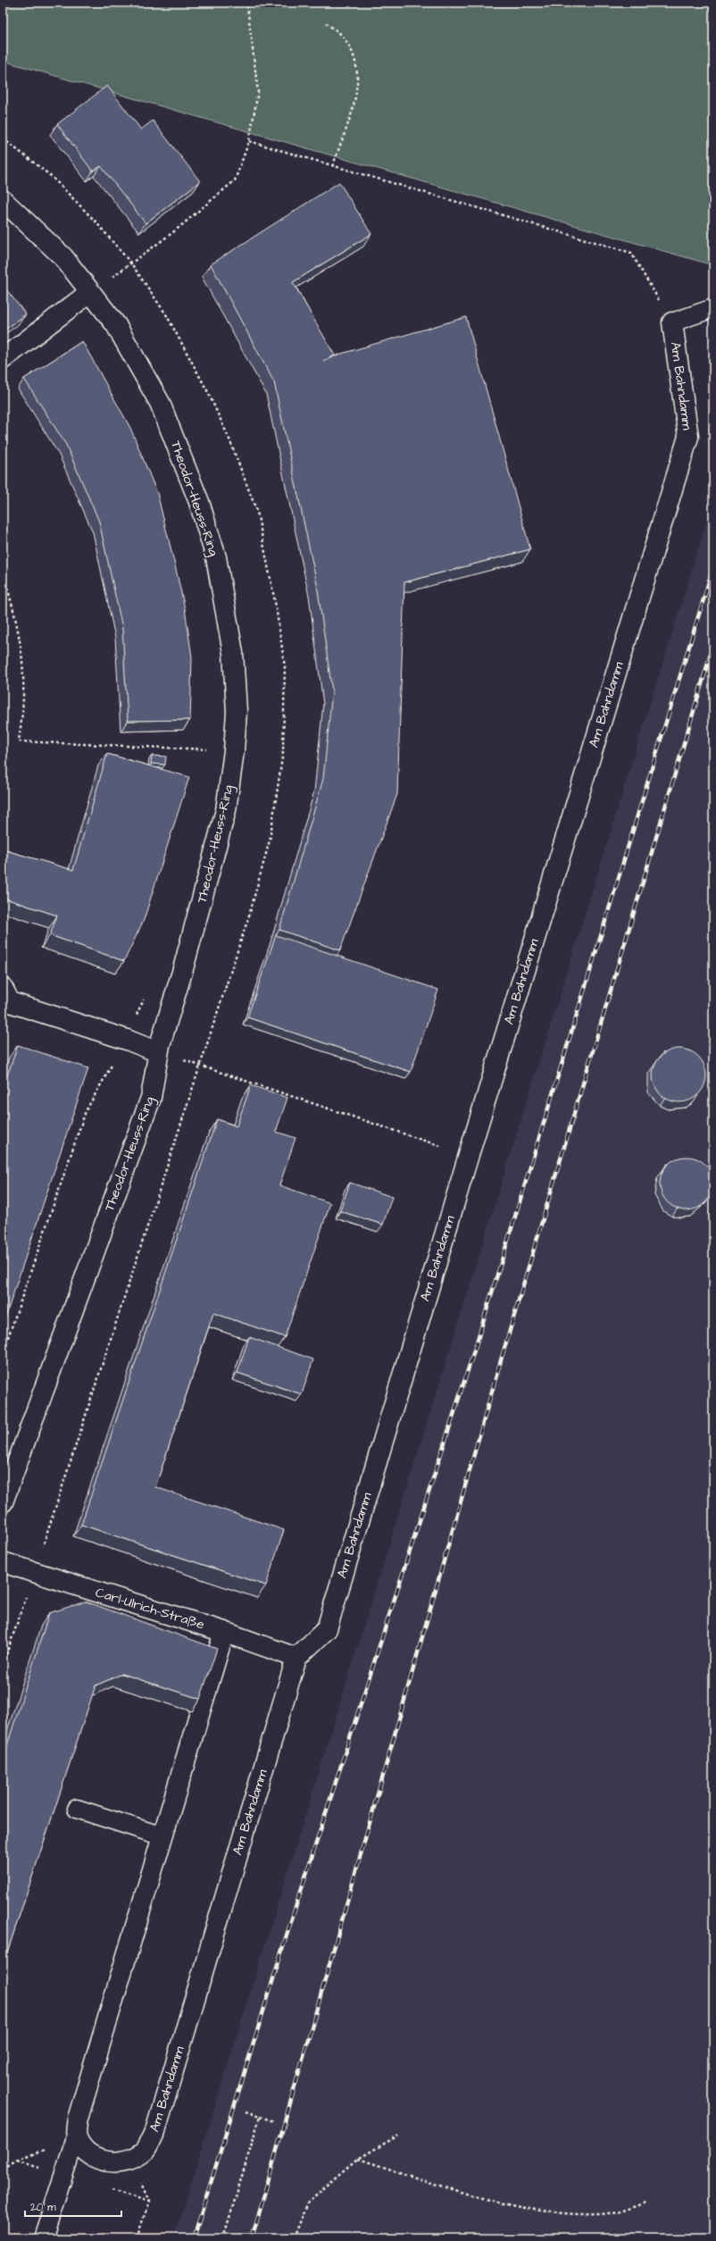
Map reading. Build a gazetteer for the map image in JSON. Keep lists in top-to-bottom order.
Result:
{
  "streets": {
    "street": ["Am Bahndamm", "Theodor-Heuss-Ring", "Carl-Ulrich-Straße"]
  },
  "crossings": [
    ["Am Bahndamm", "Carl-Ulrich-Straße"]
  ],
  "scale_bar": "20 m"
}
